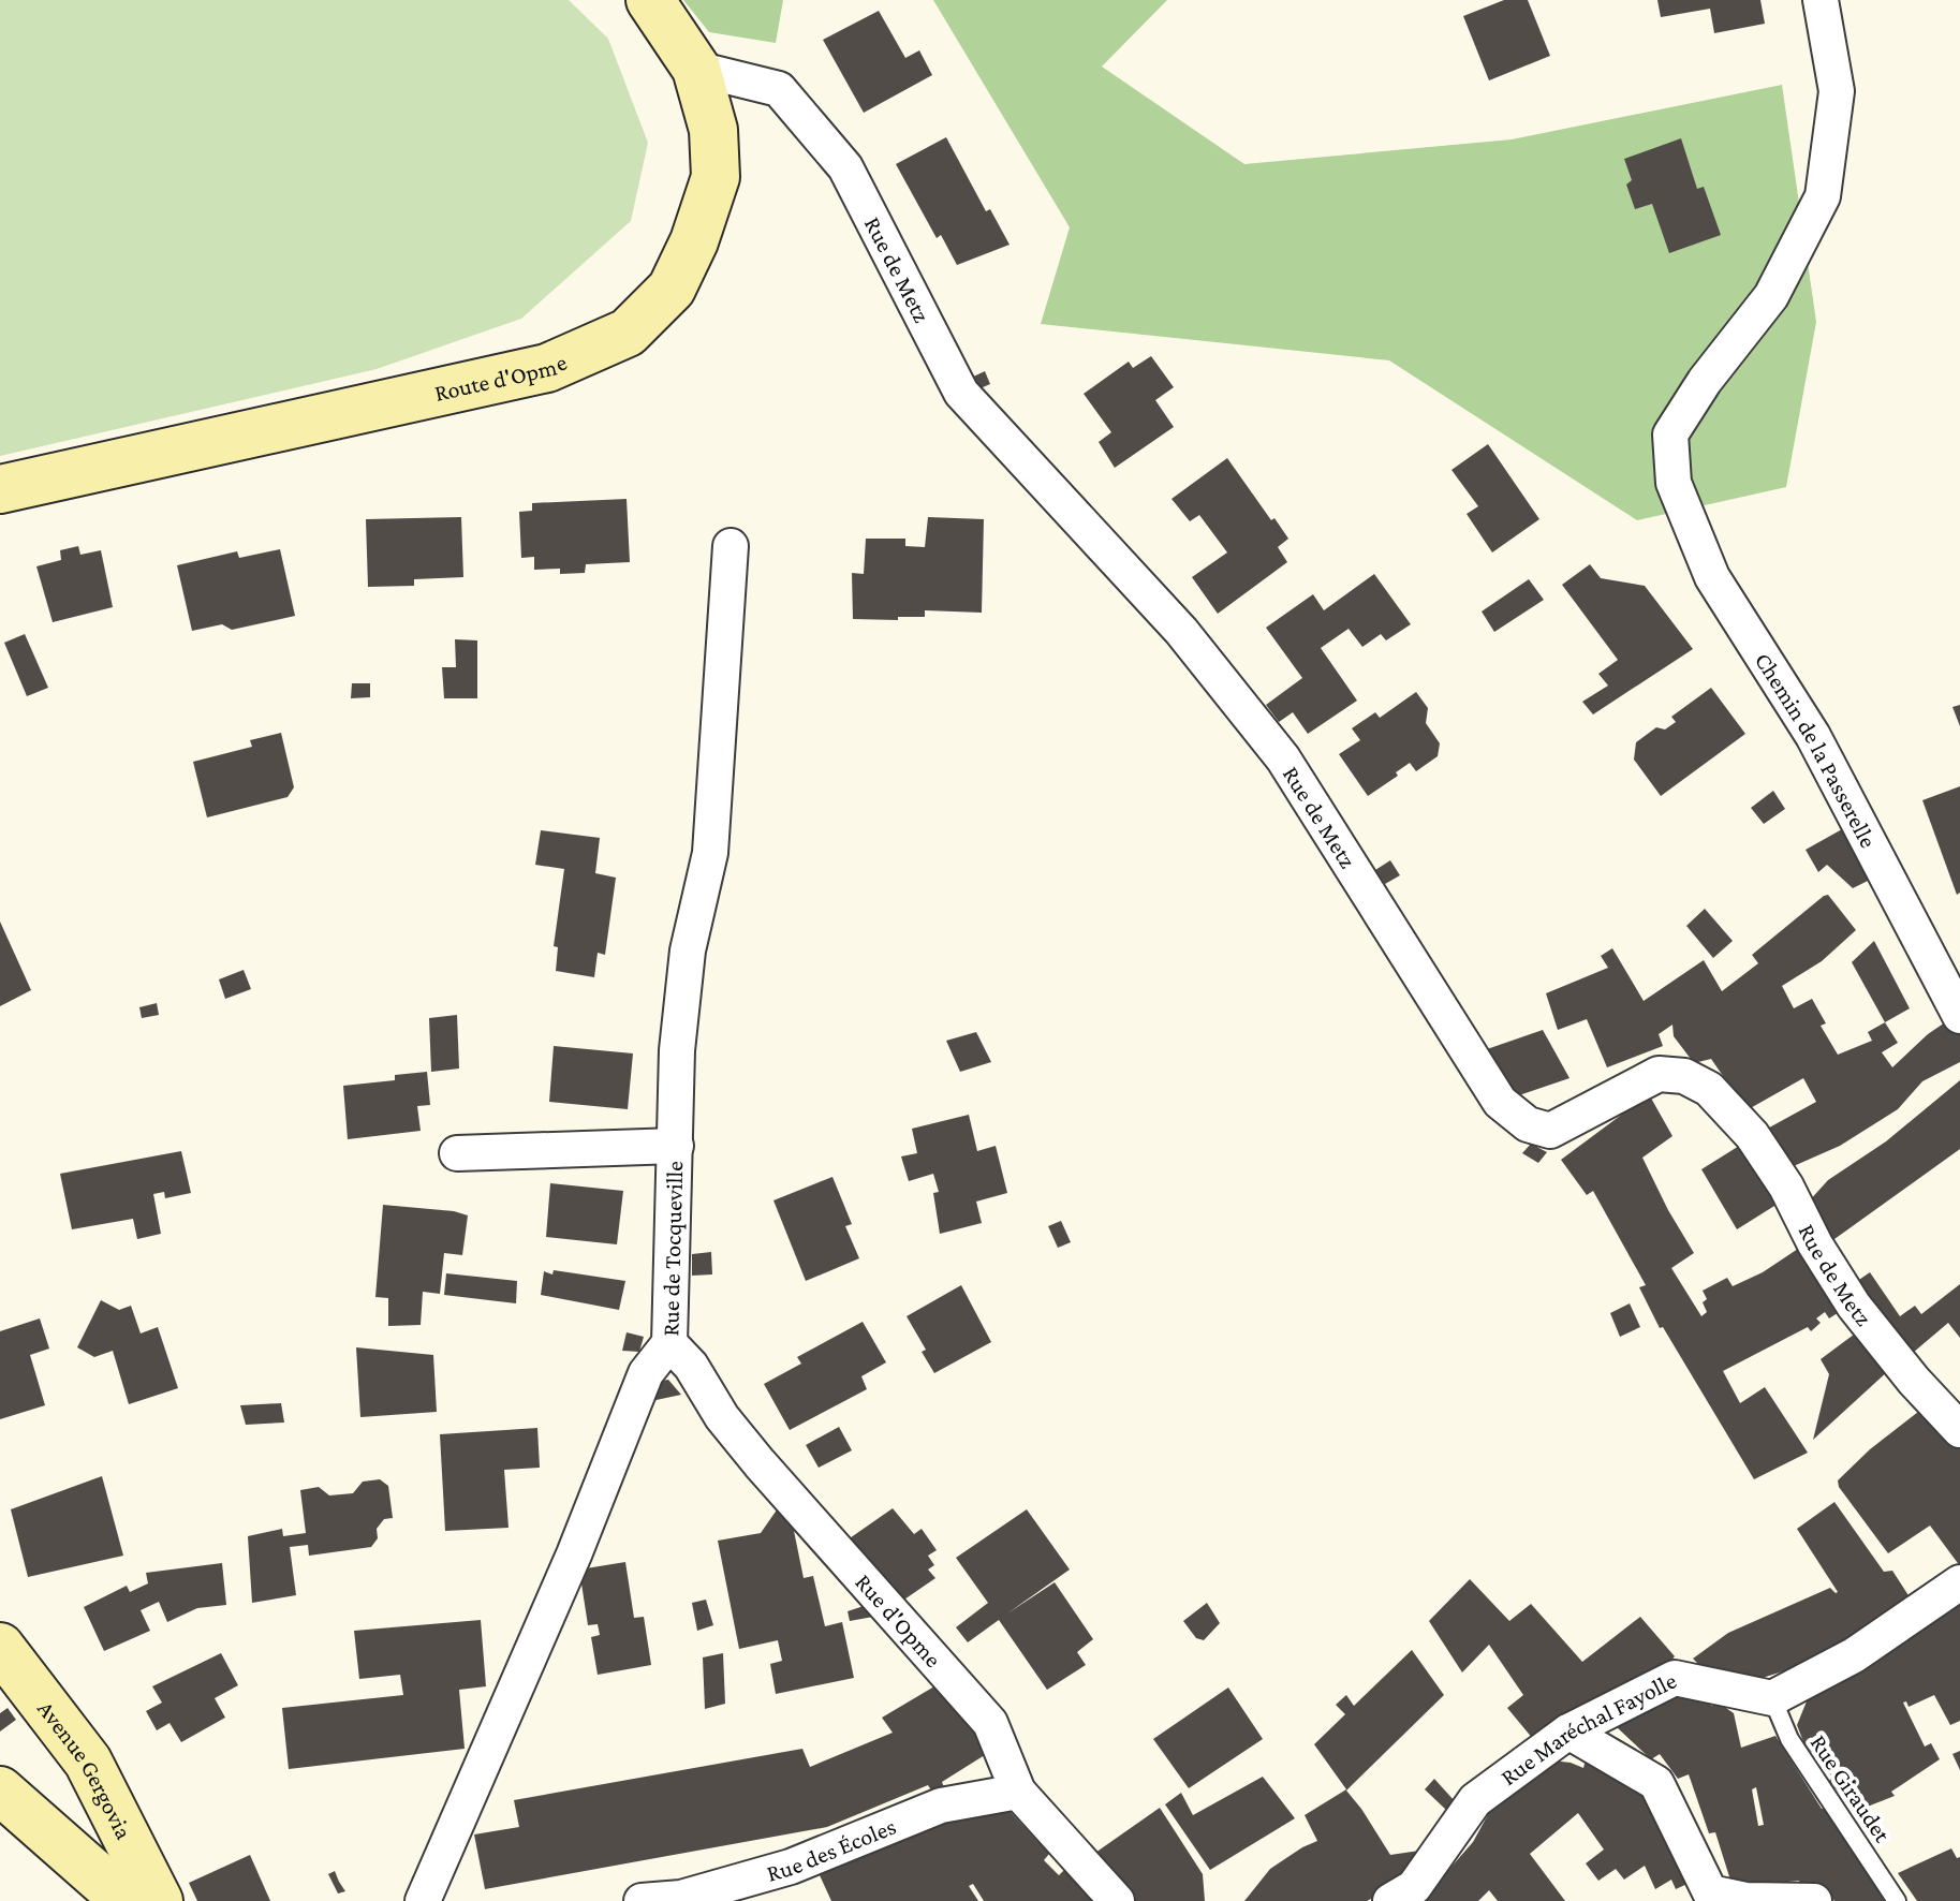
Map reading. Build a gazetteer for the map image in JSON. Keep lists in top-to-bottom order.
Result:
{
  "streets": {
    "main road": ["Route d'Opme", "Avenue Gergovia"],
    "street": [
      "Rue de Metz",
      "Chemin de la Passerelle",
      "Rue de Tocqueville",
      "Rue d'Opme",
      "Rue Maréchal Fayolle",
      "Rue des Écoles"
    ],
    "lane": ["Rue Giraudet"]
  },
  "crossings": [
    ["Rue de Metz", "Route d'Opme"],
    ["Rue de Tocqueville", "Rue d'Opme"],
    ["Rue d'Opme", "Rue des Écoles"],
    ["Rue Maréchal Fayolle", "Rue Giraudet"]
  ]
}
